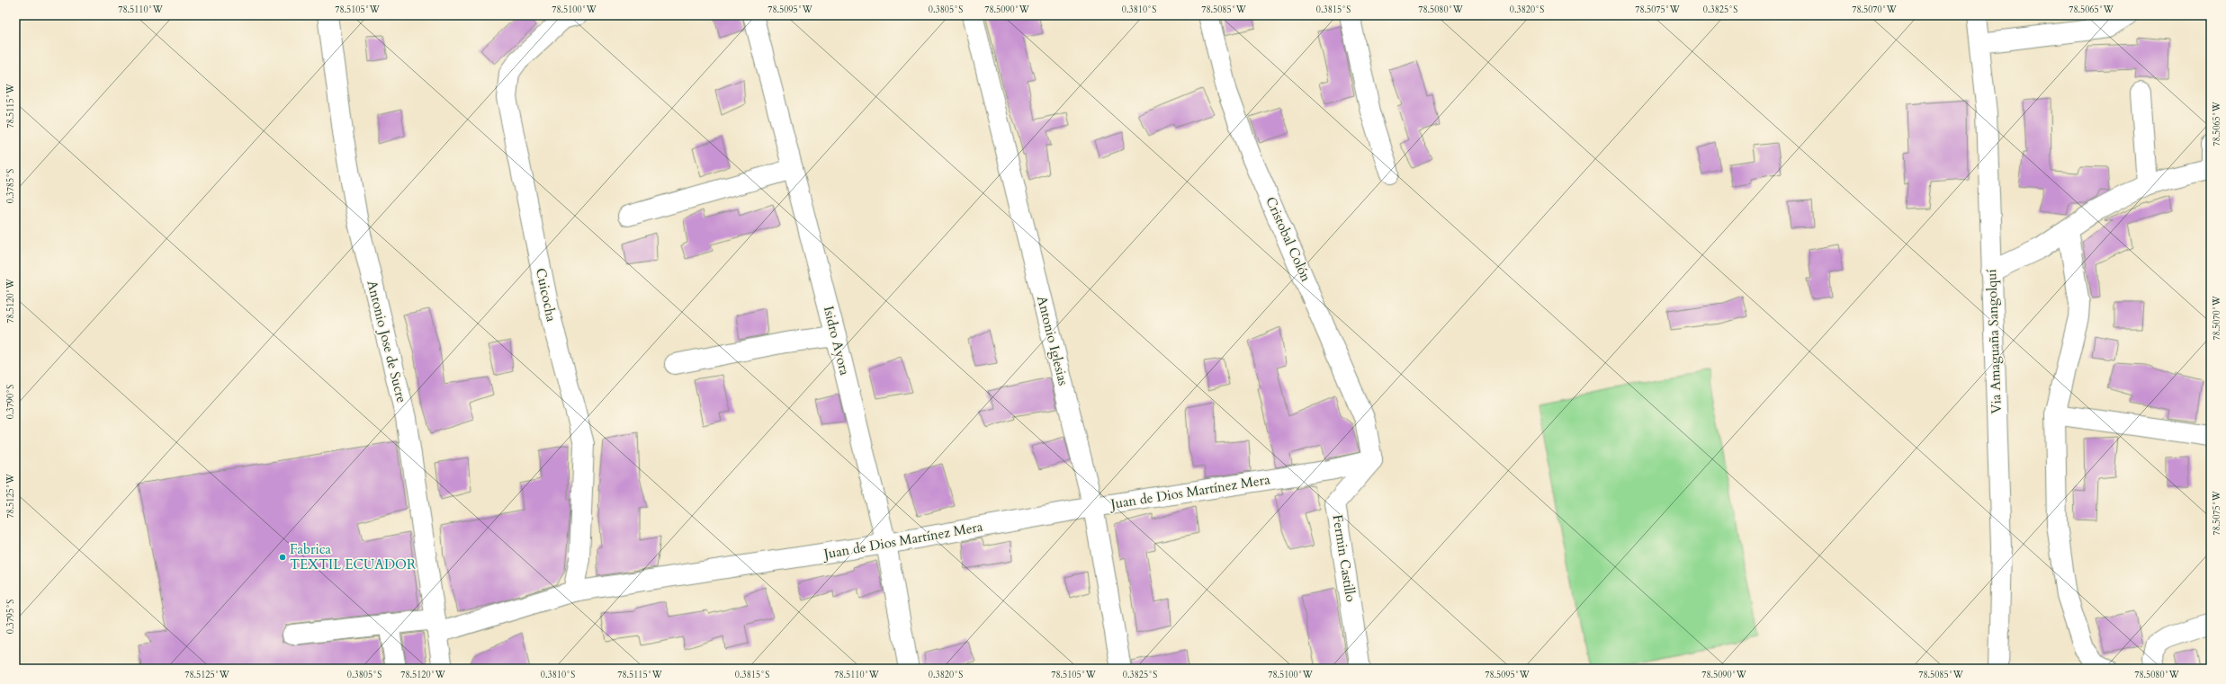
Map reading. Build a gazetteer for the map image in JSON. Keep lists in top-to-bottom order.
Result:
{
  "streets": {
    "main road": [
      "Cristobal Colón",
      "Cuicocha",
      "Isidro Ayora",
      "Antonio Iglesias",
      "Antonio Jose de Sucre",
      "Via Amaguaña Sangolquí",
      "Juan de Dios Martínez Mera",
      "Fermin Castillo"
    ]
  },
  "crossings": [
    ["Cristobal Colón", "Juan de Dios Martínez Mera"],
    ["Cristobal Colón", "Fermin Castillo"],
    ["Cuicocha", "Juan de Dios Martínez Mera"],
    ["Isidro Ayora", "Juan de Dios Martínez Mera"],
    ["Antonio Iglesias", "Juan de Dios Martínez Mera"],
    ["Antonio Jose de Sucre", "Juan de Dios Martínez Mera"],
    ["Juan de Dios Martínez Mera", "Fermin Castillo"]
  ],
  "places": ["Fabrica TEXTIL ECUADOR"],
  "coordinates": [
    "78.5110°W",
    "78.5105°W",
    "78.5100°W",
    "78.5095°W",
    "0.3805°S",
    "78.5090°W",
    "0.3810°S",
    "78.5085°W",
    "0.3815°S",
    "78.5080°W",
    "0.3820°S",
    "78.5075°W",
    "0.3825°S",
    "78.5070°W",
    "78.5065°W",
    "78.5115°W",
    "0.3785°S",
    "78.5120°W",
    "0.3790°S",
    "78.5125°W",
    "0.3795°S"
  ]
}
